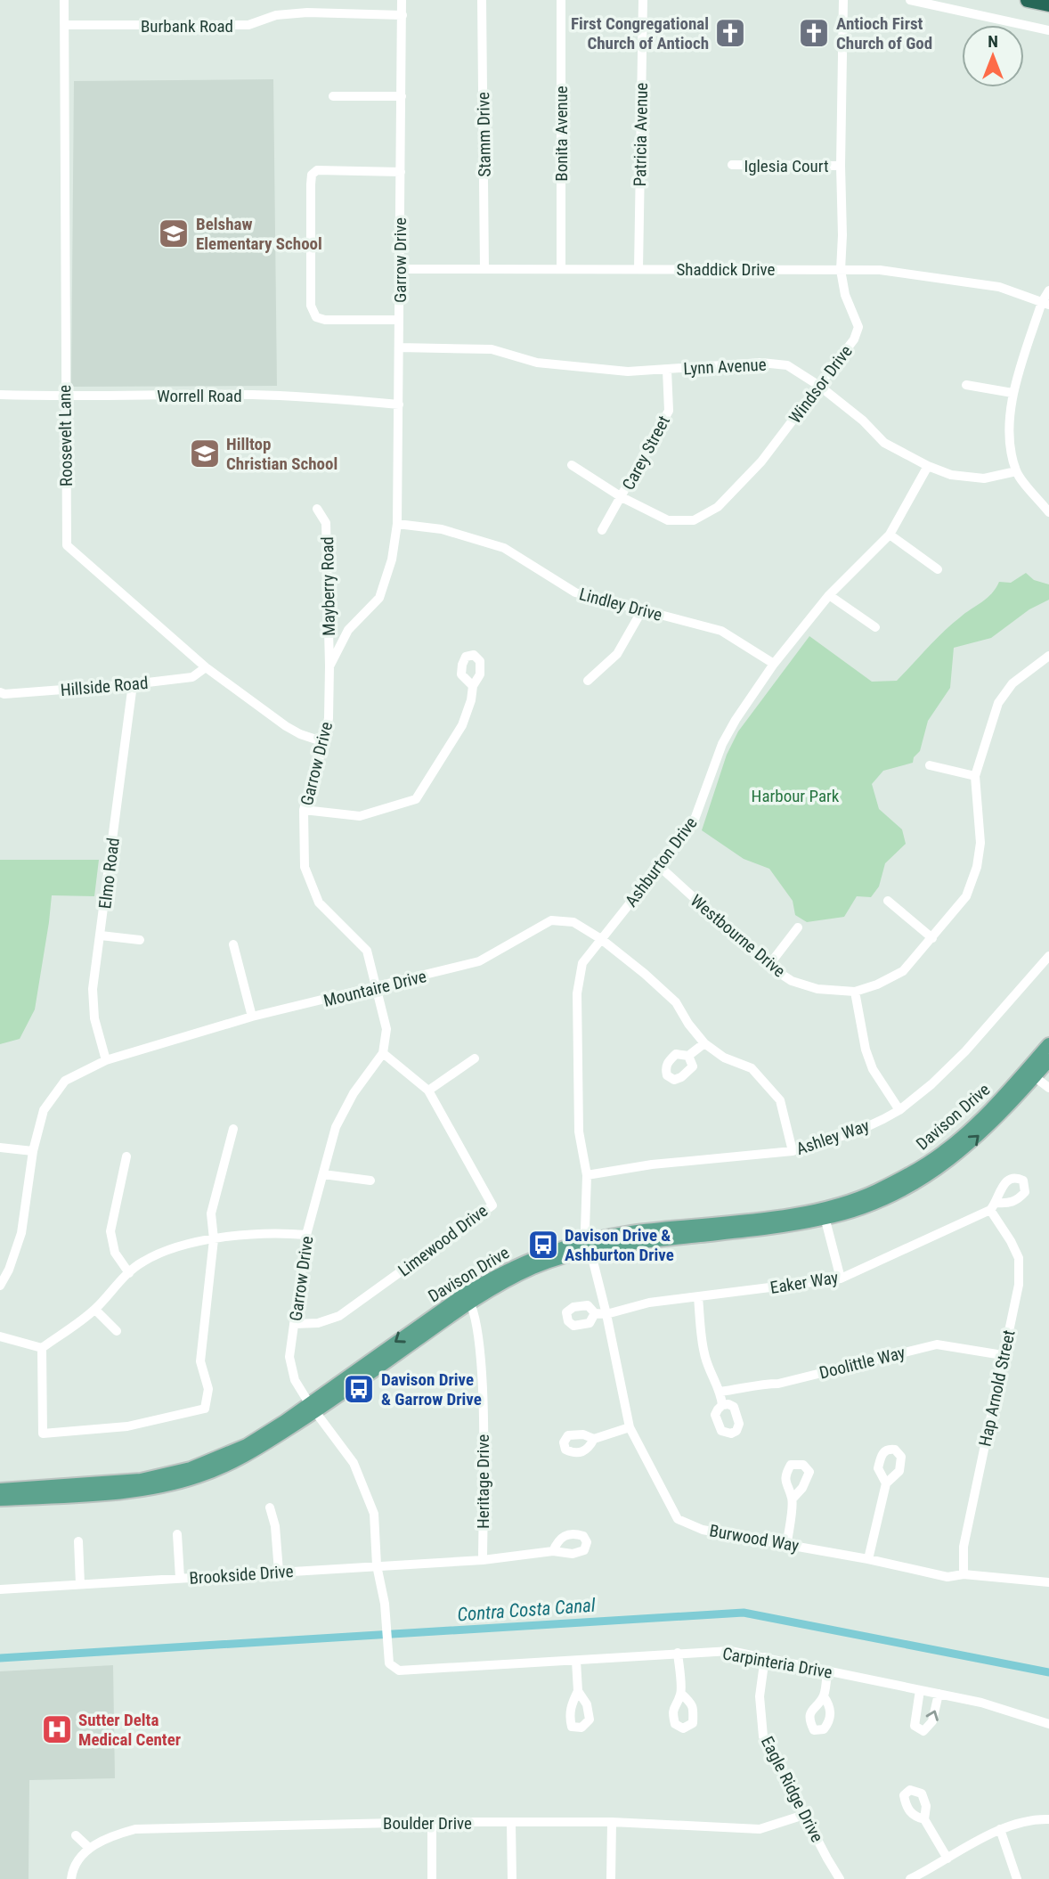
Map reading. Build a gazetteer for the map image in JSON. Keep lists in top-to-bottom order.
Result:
{
  "streets": {
    "main road": ["Davison Drive"],
    "street": [
      "Burbank Road",
      "Bonita Avenue",
      "Stamm Drive",
      "Patricia Avenue",
      "Iglesia Court",
      "Garrow Drive",
      "Shaddick Drive",
      "Lynn Avenue",
      "Windsor Drive",
      "Worrell Road",
      "Roosevelt Lane",
      "Carey Street",
      "Mayberry Road",
      "Lindley Drive",
      "Hillside Road",
      "Ashburton Drive",
      "Elmo Road",
      "Westbourne Drive",
      "Mountaire Drive",
      "Ashley Way",
      "Limewood Drive",
      "Eaker Way",
      "Doolittle Way",
      "Hap Arnold Street",
      "Heritage Drive",
      "Burwood Way",
      "Brookside Drive",
      "Carpinteria Drive",
      "Eagle Ridge Drive",
      "Boulder Drive"
    ]
  },
  "crossings": [
    ["Burbank Road", "Garrow Drive"],
    ["Burbank Road", "Roosevelt Lane"],
    ["Bonita Avenue", "Shaddick Drive"],
    ["Stamm Drive", "Shaddick Drive"],
    ["Patricia Avenue", "Shaddick Drive"],
    ["Iglesia Court", "Windsor Drive"],
    ["Garrow Drive", "Shaddick Drive"],
    ["Garrow Drive", "Lynn Avenue"],
    ["Garrow Drive", "Worrell Road"],
    ["Garrow Drive", "Roosevelt Lane"],
    ["Garrow Drive", "Mayberry Road"],
    ["Garrow Drive", "Lindley Drive"],
    ["Garrow Drive", "Mountaire Drive"],
    ["Garrow Drive", "Davison Drive"],
    ["Garrow Drive", "Limewood Drive"],
    ["Garrow Drive", "Brookside Drive"],
    ["Garrow Drive", "Carpinteria Drive"],
    ["Shaddick Drive", "Windsor Drive"],
    ["Lynn Avenue", "Windsor Drive"],
    ["Lynn Avenue", "Carey Street"],
    ["Lynn Avenue", "Ashburton Drive"],
    ["Windsor Drive", "Carey Street"],
    ["Worrell Road", "Roosevelt Lane"],
    ["Roosevelt Lane", "Hillside Road"],
    ["Lindley Drive", "Ashburton Drive"],
    ["Hillside Road", "Elmo Road"],
    ["Ashburton Drive", "Westbourne Drive"],
    ["Ashburton Drive", "Mountaire Drive"],
    ["Ashburton Drive", "Davison Drive"],
    ["Ashburton Drive", "Ashley Way"],
    ["Ashburton Drive", "Burwood Way"],
    ["Elmo Road", "Mountaire Drive"],
    ["Mountaire Drive", "Ashley Way"],
    ["Davison Drive", "Heritage Drive"],
    ["Davison Drive", "Burwood Way"],
    ["Eaker Way", "Hap Arnold Street"],
    ["Eaker Way", "Burwood Way"],
    ["Doolittle Way", "Hap Arnold Street"],
    ["Hap Arnold Street", "Burwood Way"],
    ["Heritage Drive", "Brookside Drive"],
    ["Carpinteria Drive", "Eagle Ridge Drive"],
    ["Eagle Ridge Drive", "Boulder Drive"]
  ],
  "water": ["Contra Costa Canal"],
  "parks": ["Harbour Park"],
  "places": {
    "church": ["First Congregational Church of Antioch", "Antioch First Church of God"],
    "school or university": ["Belshaw Elementary School", "Hilltop Christian School"],
    "bus stop": ["Davison Drive & Ashburton Drive", "Davison Drive & Garrow Drive"],
    "hospital": ["Sutter Delta Medical Center"]
  },
  "north": "top"
}
